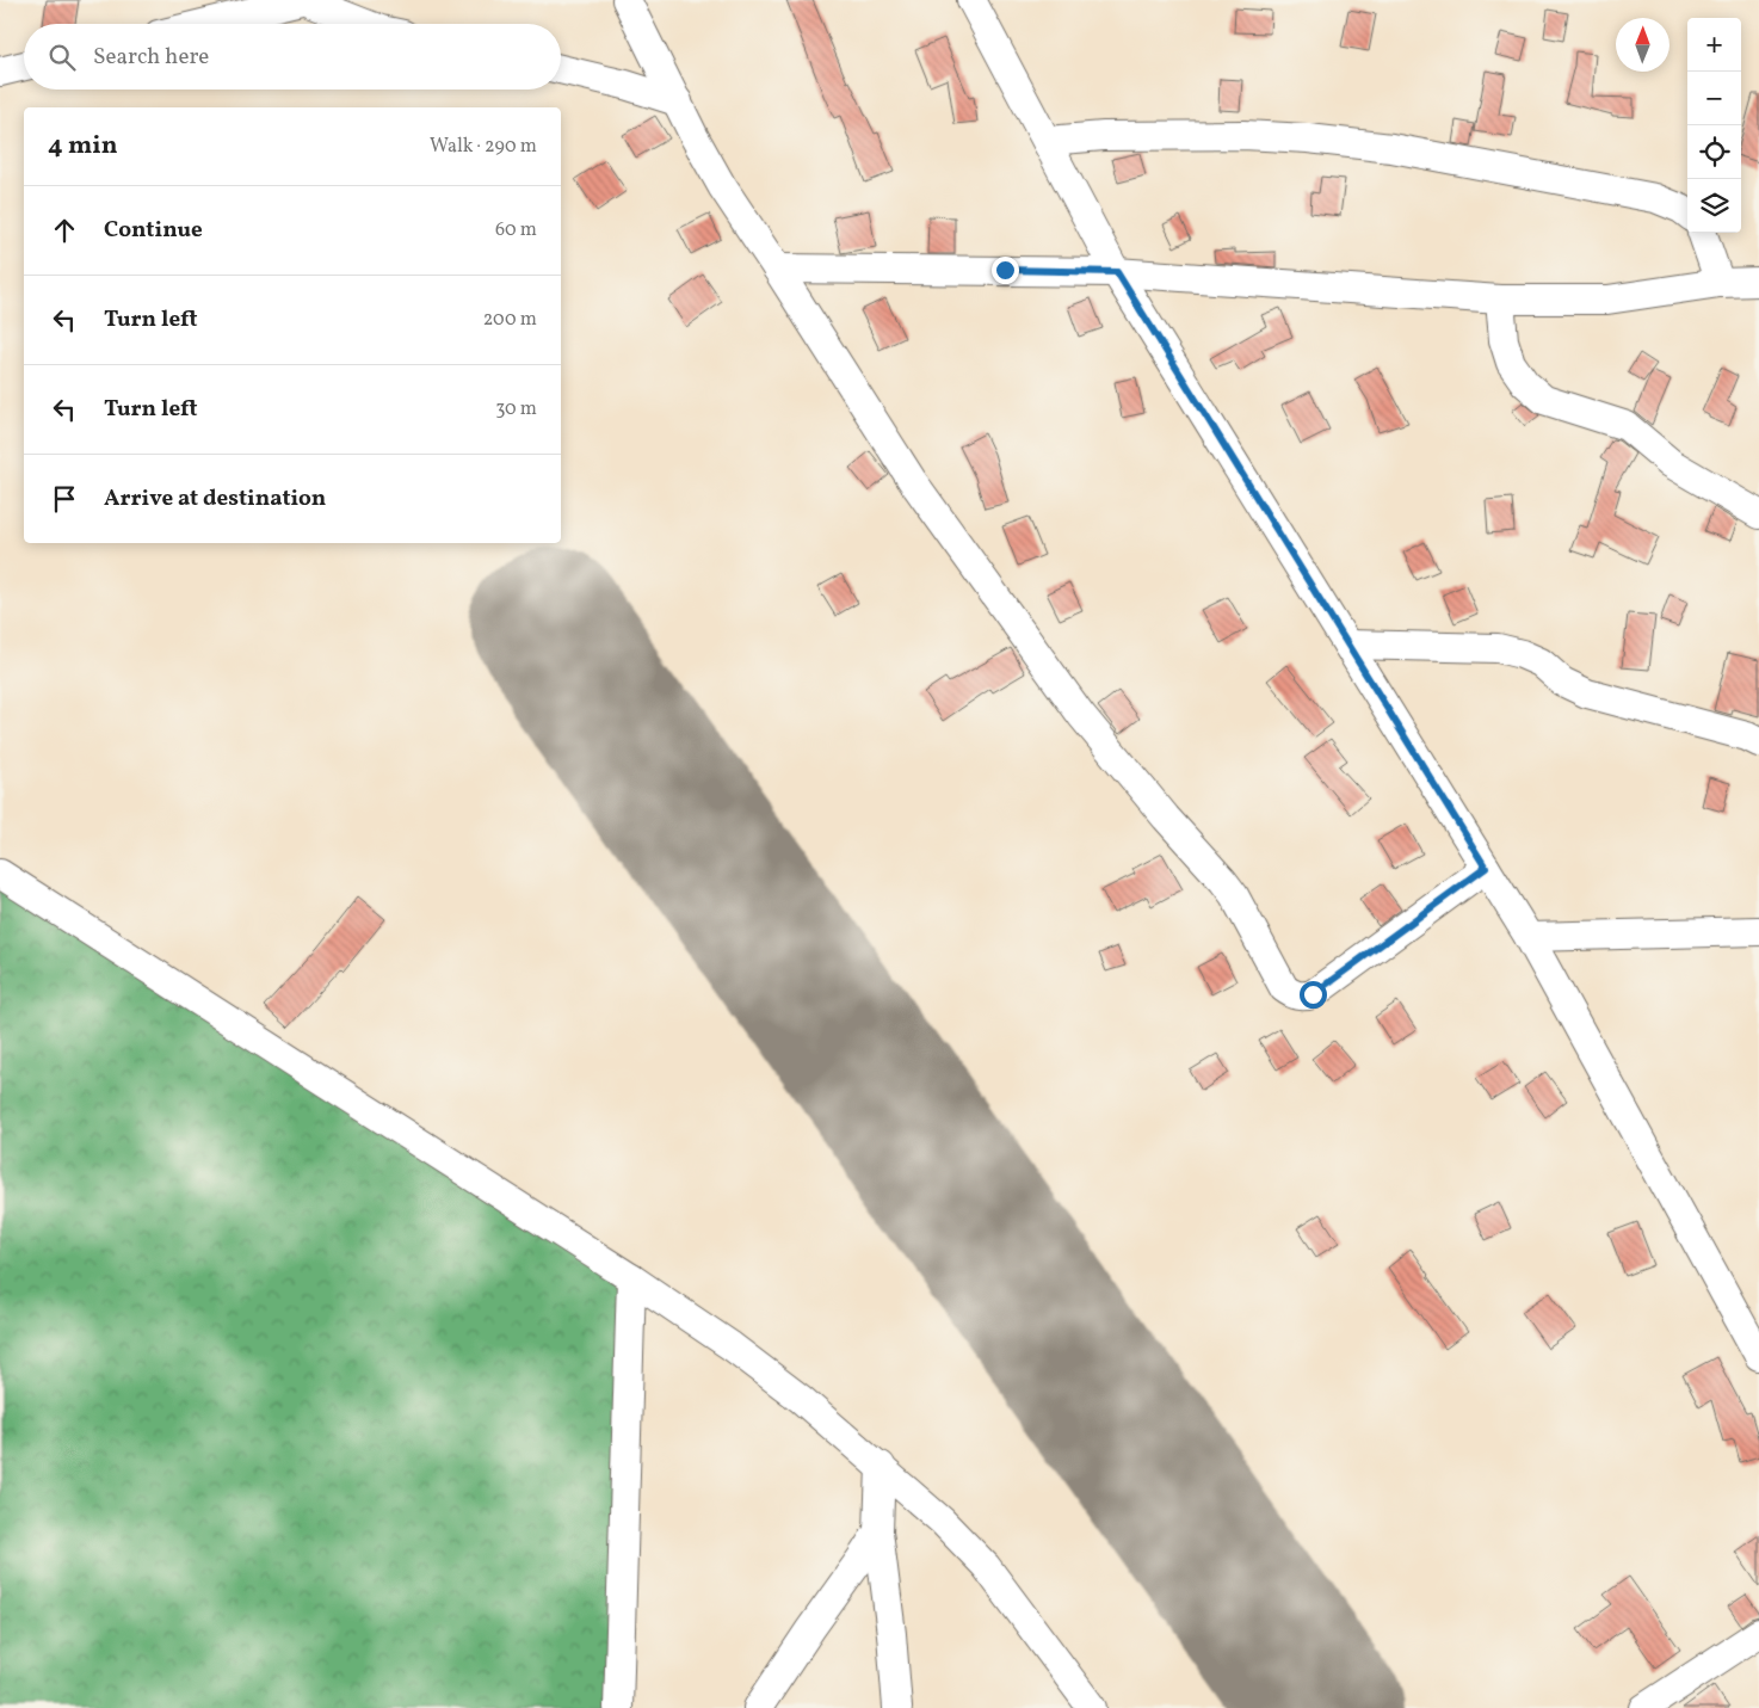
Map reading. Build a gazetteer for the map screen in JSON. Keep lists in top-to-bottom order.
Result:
{
  "north": "top",
  "page": {
    "map_buttons": ["+", "−"],
    "search": "Search here",
    "heading": ["4 min", "Walk · 290 m"],
    "list": [
      ["Continue", "60 m"],
      ["Turn left", "200 m"],
      ["Turn left", "30 m"],
      "Arrive at destination"
    ]
  }
}
